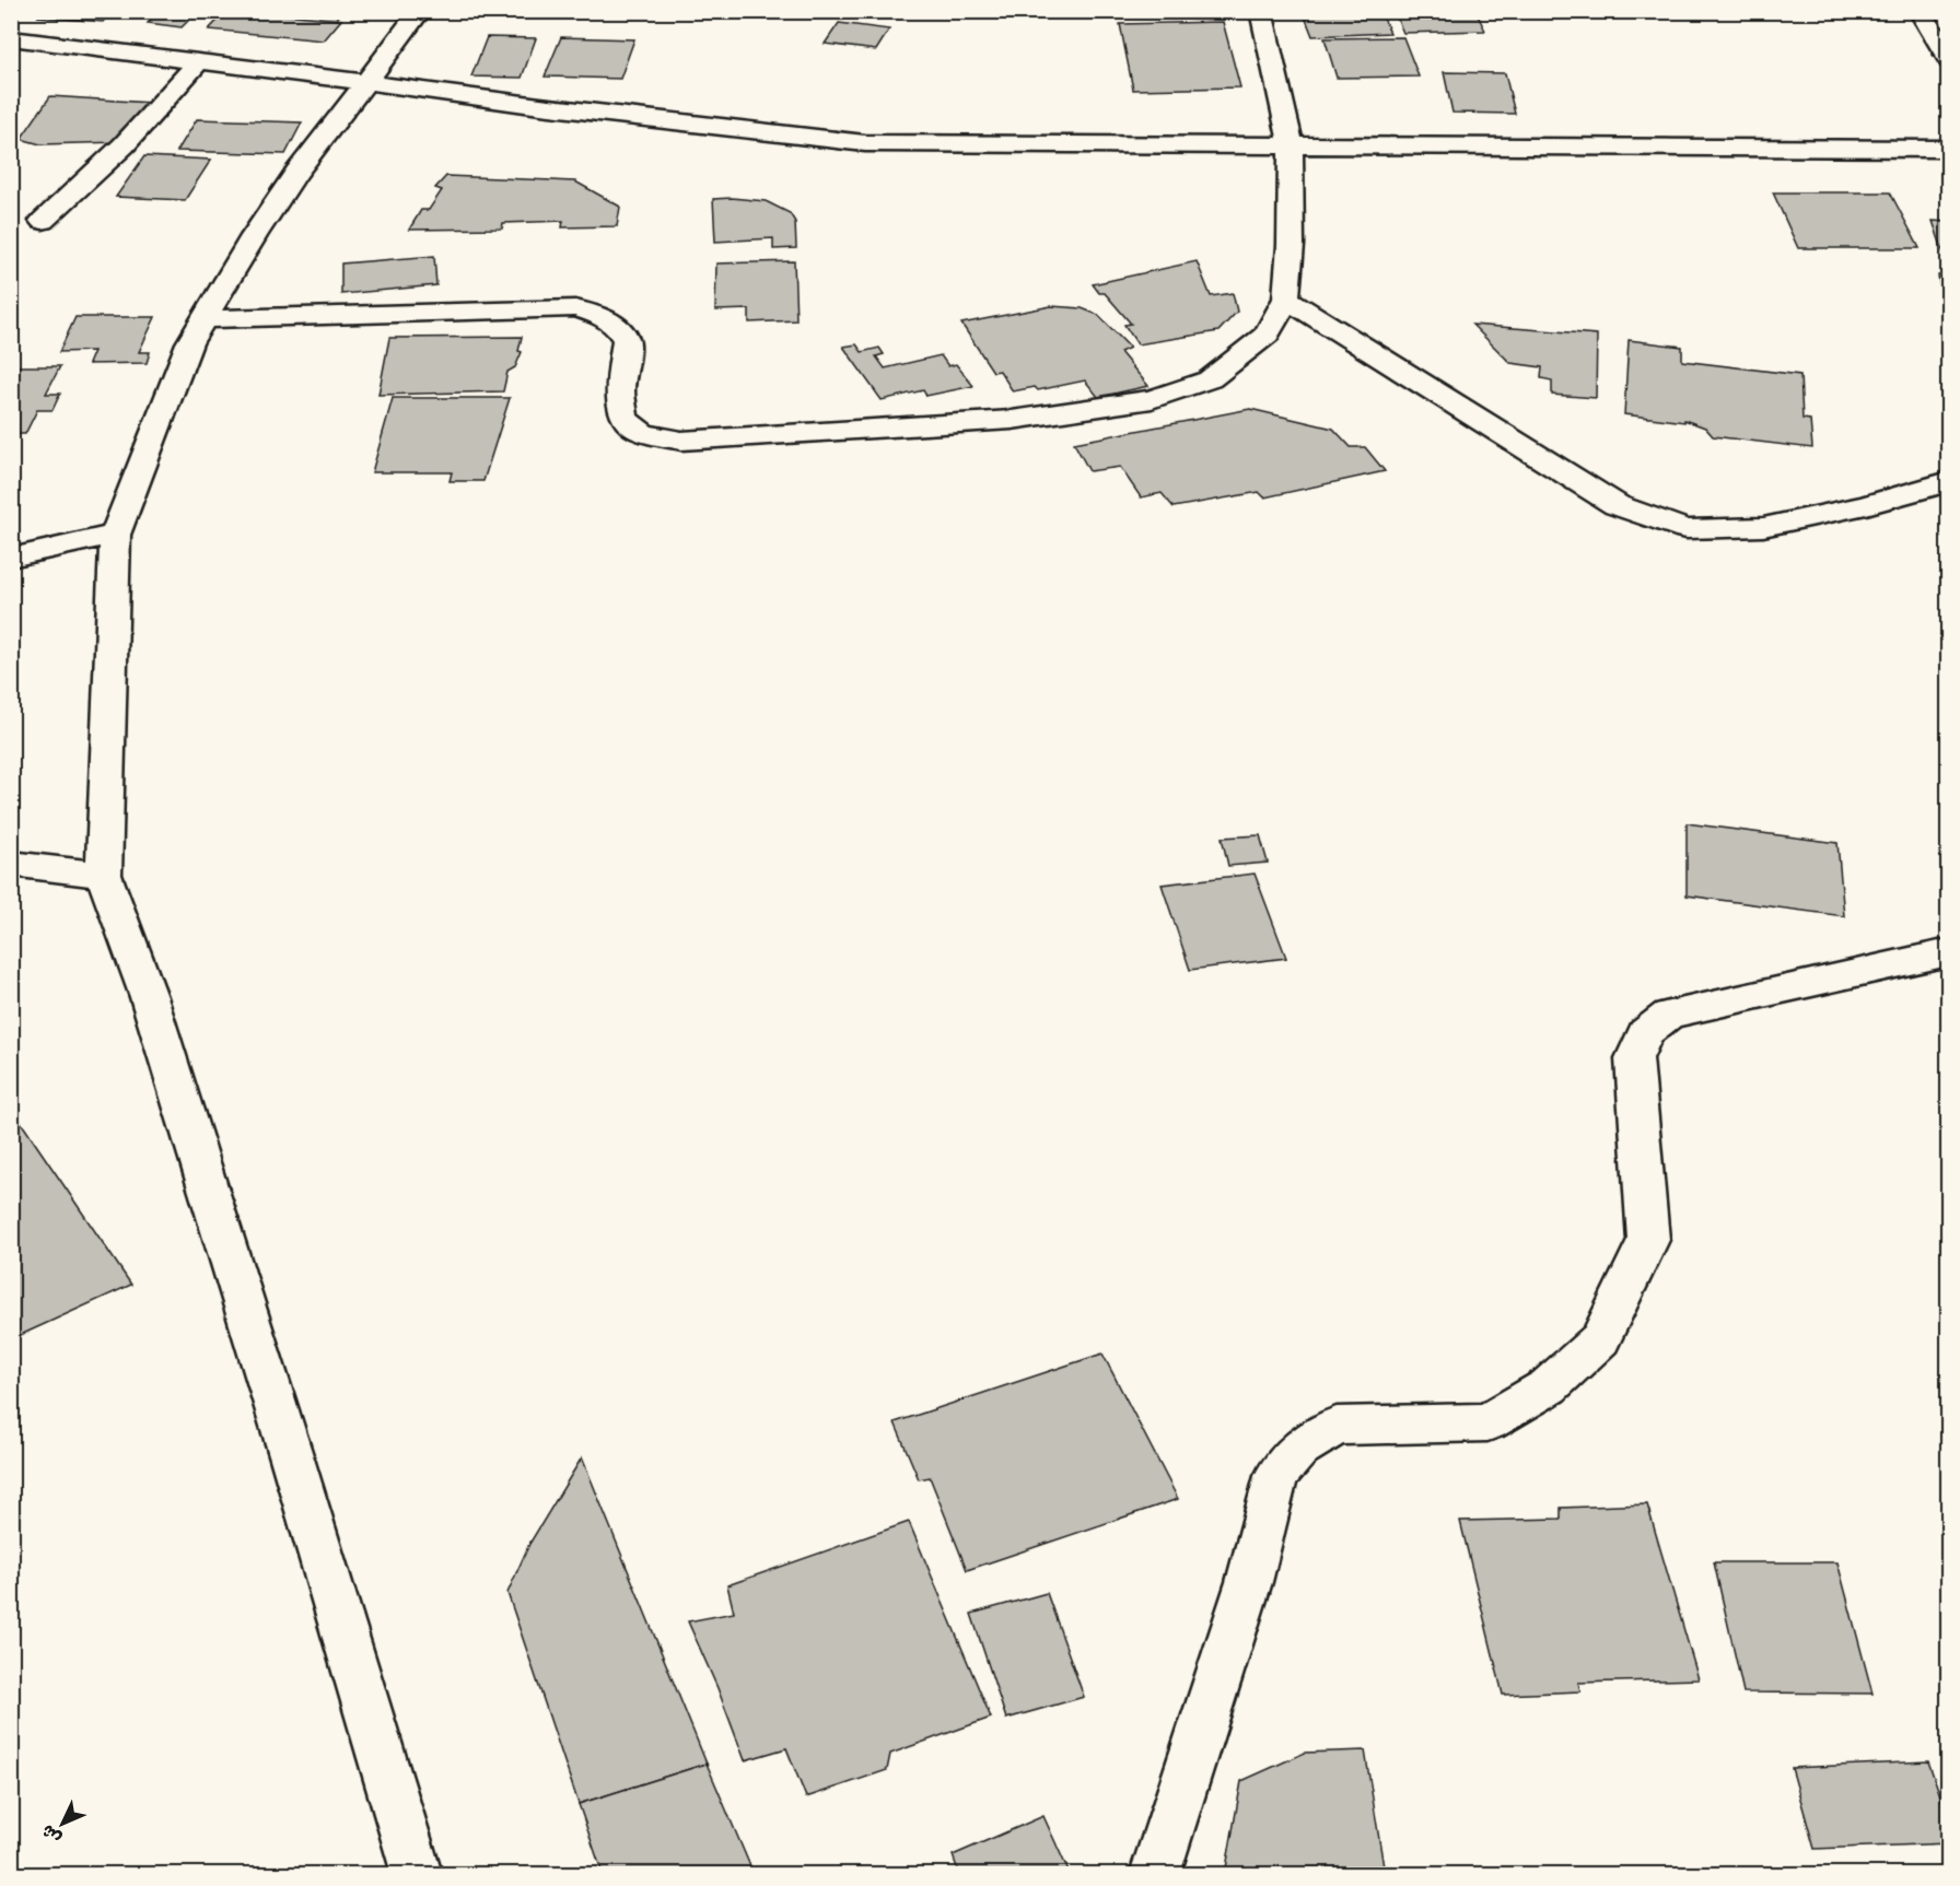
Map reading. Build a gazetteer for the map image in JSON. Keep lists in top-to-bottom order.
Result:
{
  "north": "bottom left"
}
